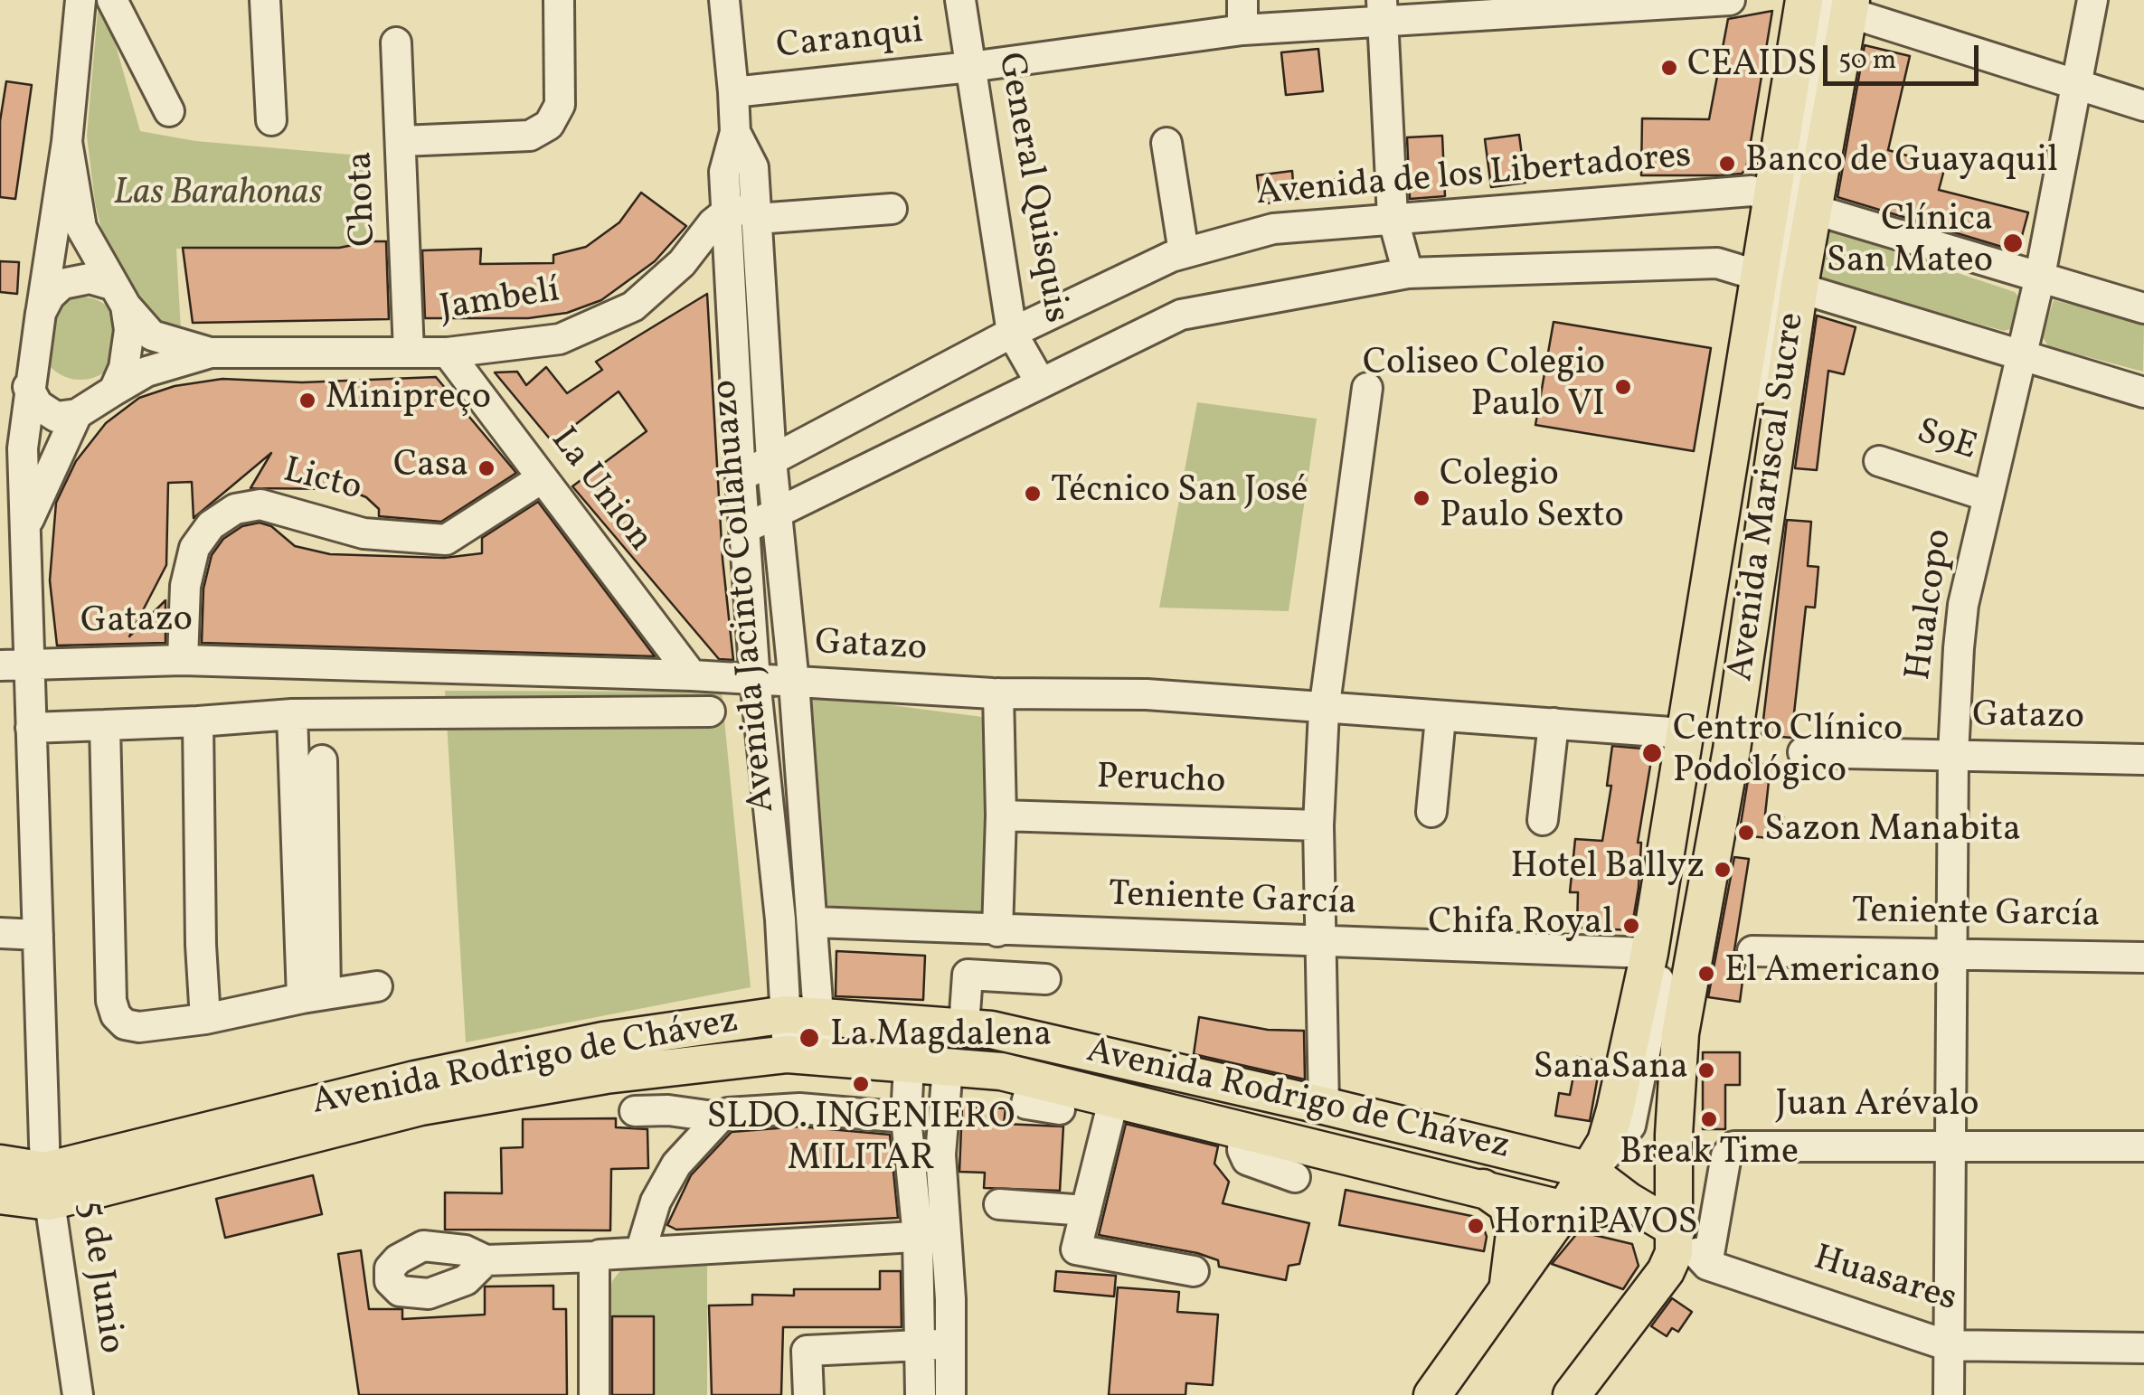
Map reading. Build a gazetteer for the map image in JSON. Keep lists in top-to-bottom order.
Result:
{
  "streets": {
    "main road": ["Avenida Mariscal Sucre", "Avenida Rodrigo de Chávez"],
    "street": [
      "Caranqui",
      "Avenida de los Libertadores",
      "General Quisquis",
      "Chota",
      "Jambelí",
      "S9E",
      "Licto",
      "La Union",
      "Avenida Jacinto Collahuazo",
      "Hualcopo",
      "Gatazo",
      "Perucho",
      "Teniente García",
      "Juan Arévalo",
      "5 de Junio",
      "Huasares"
    ]
  },
  "crossings": [
    ["Caranqui", "General Quisquis"],
    ["Caranqui", "Avenida Jacinto Collahuazo"],
    ["Avenida de los Libertadores", "General Quisquis"],
    ["Avenida de los Libertadores", "Avenida Mariscal Sucre"],
    ["Avenida de los Libertadores", "Avenida Jacinto Collahuazo"],
    ["Avenida de los Libertadores", "Hualcopo"],
    ["Chota", "Jambelí"],
    ["Jambelí", "La Union"],
    ["Jambelí", "Avenida Jacinto Collahuazo"],
    ["Jambelí", "5 de Junio"],
    ["S9E", "Hualcopo"],
    ["Licto", "La Union"],
    ["Licto", "Gatazo"],
    ["La Union", "Gatazo"],
    ["Avenida Mariscal Sucre", "Gatazo"],
    ["Avenida Mariscal Sucre", "Teniente García"],
    ["Avenida Mariscal Sucre", "Avenida Rodrigo de Chávez"],
    ["Avenida Jacinto Collahuazo", "Gatazo"],
    ["Avenida Jacinto Collahuazo", "Teniente García"],
    ["Avenida Jacinto Collahuazo", "Avenida Rodrigo de Chávez"],
    ["Hualcopo", "Gatazo"],
    ["Hualcopo", "Teniente García"],
    ["Hualcopo", "Juan Arévalo"],
    ["Hualcopo", "Huasares"],
    ["Gatazo", "5 de Junio"],
    ["Avenida Rodrigo de Chávez", "5 de Junio"],
    ["Juan Arévalo", "Huasares"]
  ],
  "parks": ["Las Barahonas"],
  "places": [
    "CEAIDS",
    "Banco de Guayaquil",
    "Clínica San Mateo",
    "Coliseo Colegio Paulo VI",
    "Minipreço",
    "Casa",
    "Técnico San José",
    "Colegio Paulo Sexto",
    "Centro Clínico Podológico",
    "Sazon Manabita",
    "Hotel Ballyz",
    "Chifa Royal",
    "El Americano",
    "La Magdalena",
    "SanaSana",
    "SLDO. INGENIERO MILITAR",
    "Break Time",
    "HorniPAVOS"
  ],
  "scale_bar": "50 m"
}
